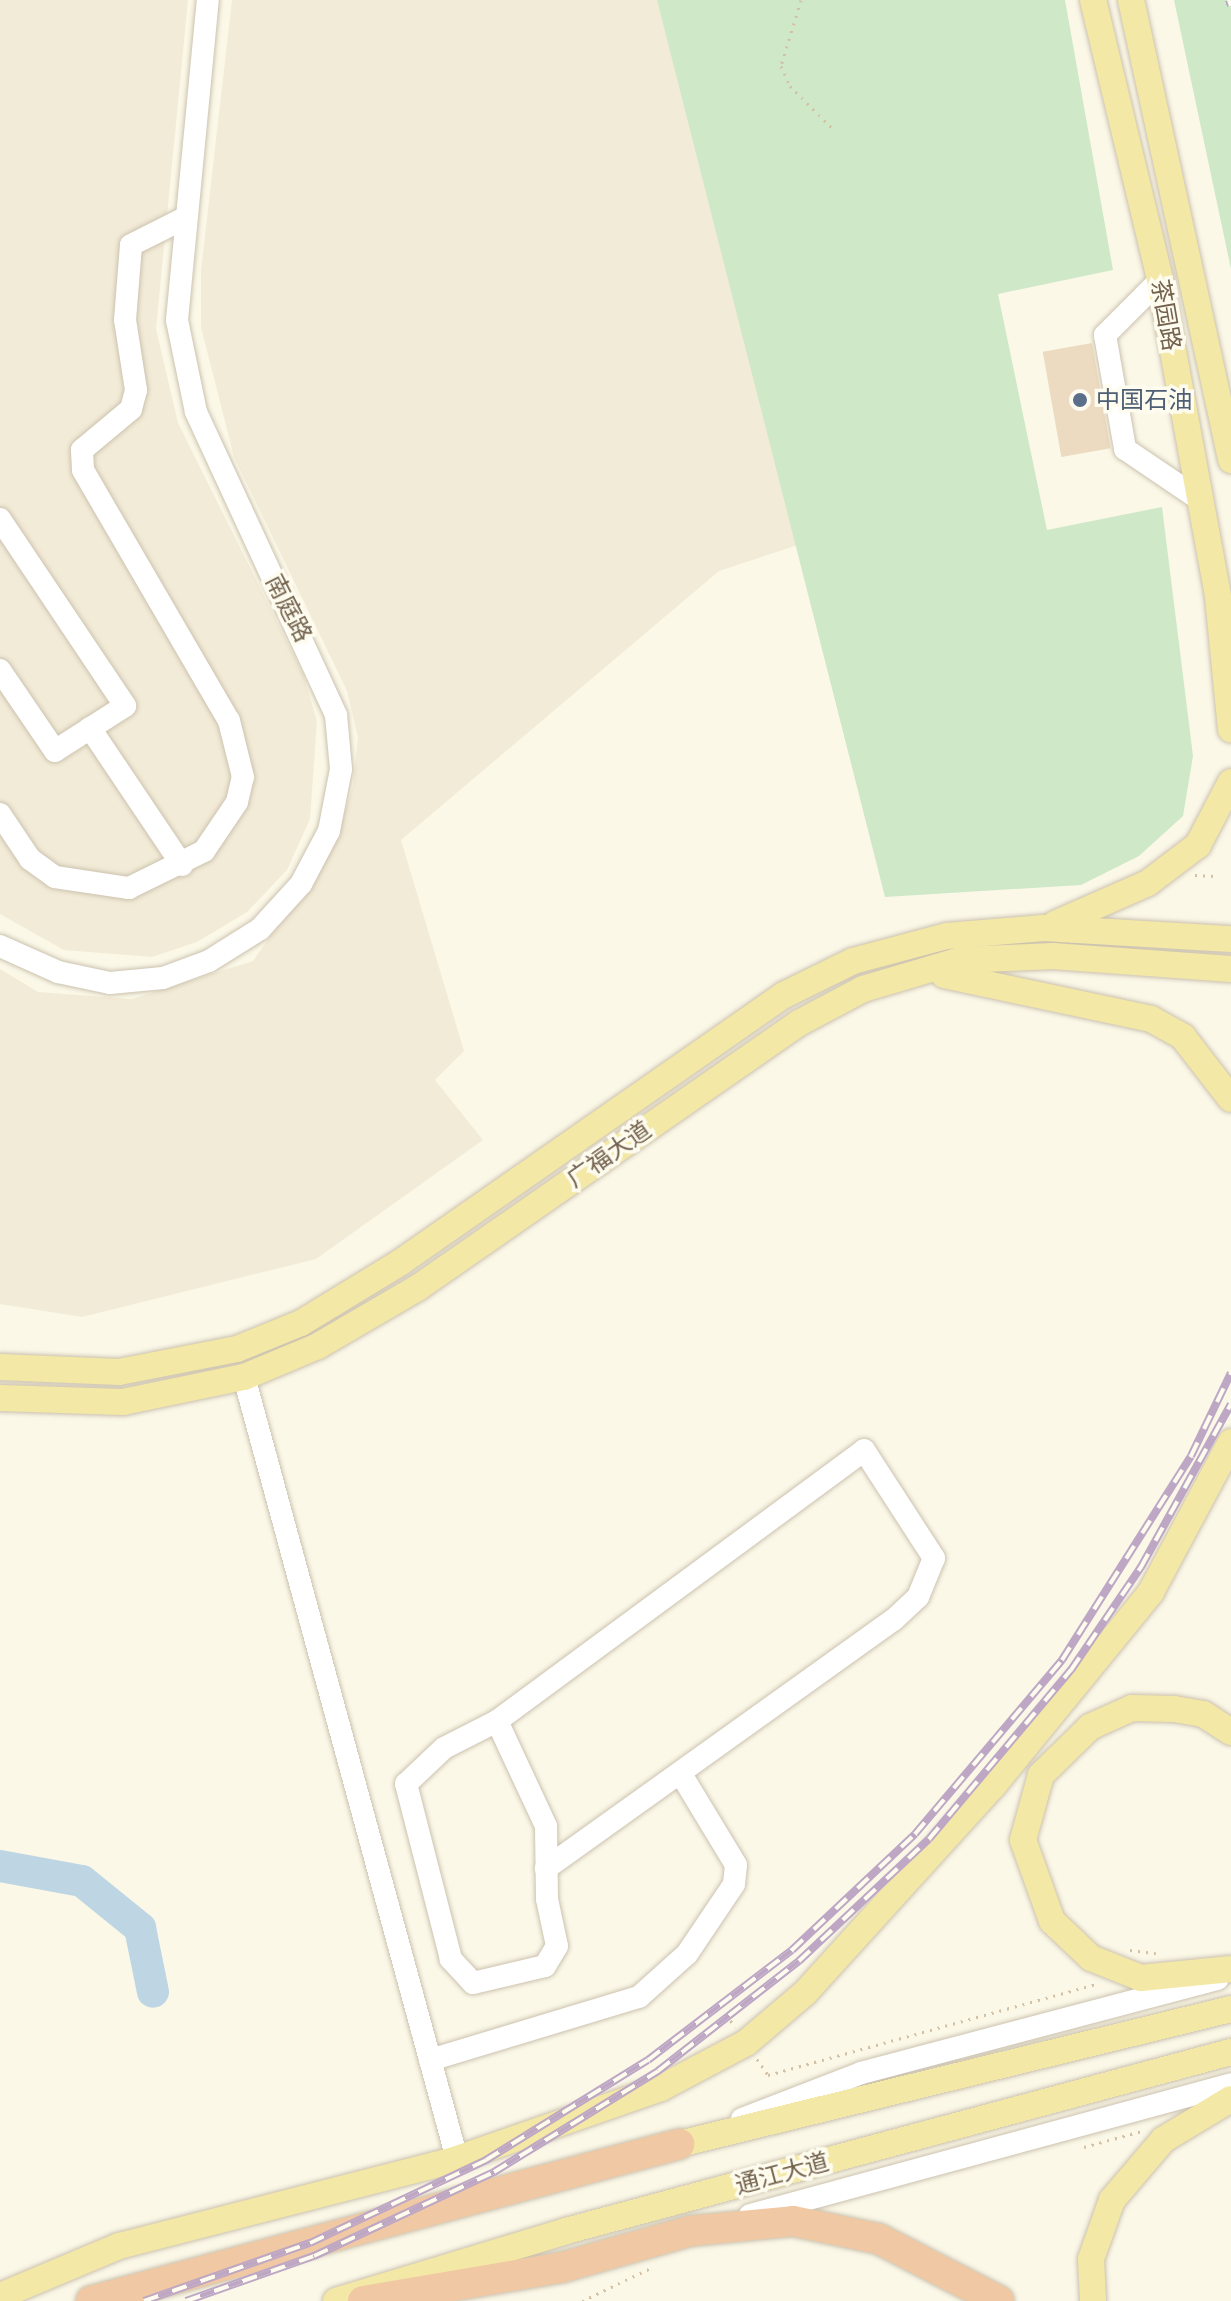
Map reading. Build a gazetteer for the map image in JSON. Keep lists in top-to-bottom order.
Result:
{
  "streets": {
    "highway": ["通江大道"],
    "main road": ["茶园路", "广福大道"],
    "street": ["南庭路"]
  },
  "places": ["中国石油"]
}
